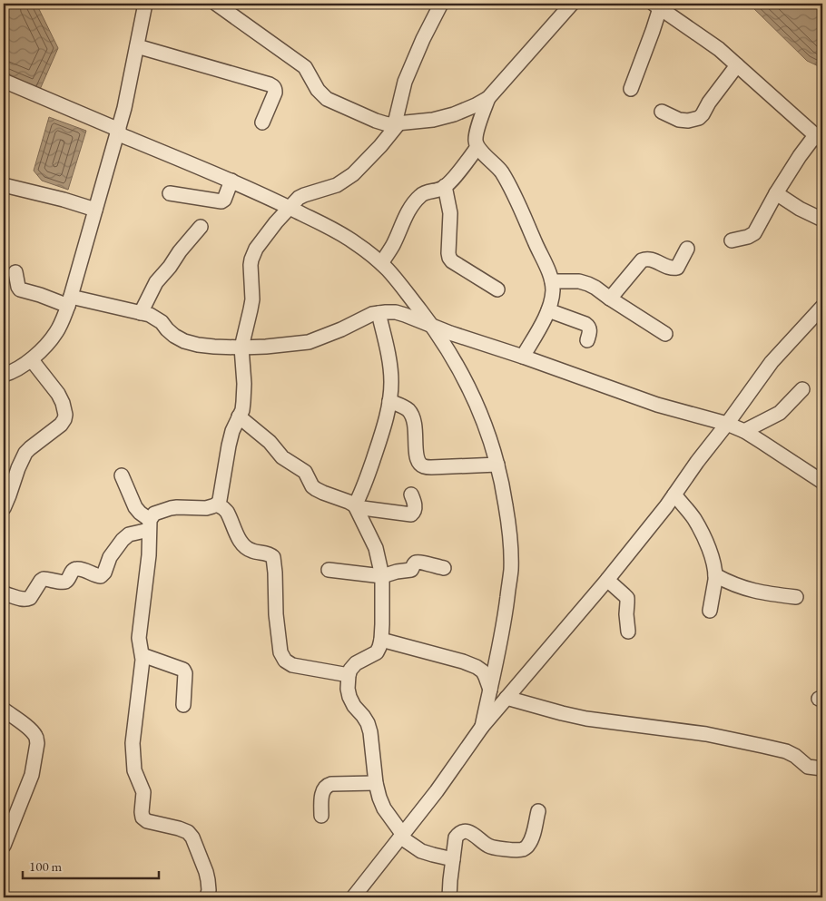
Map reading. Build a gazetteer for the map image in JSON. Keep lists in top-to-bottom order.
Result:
{
  "scale_bar": "100 m"
}
